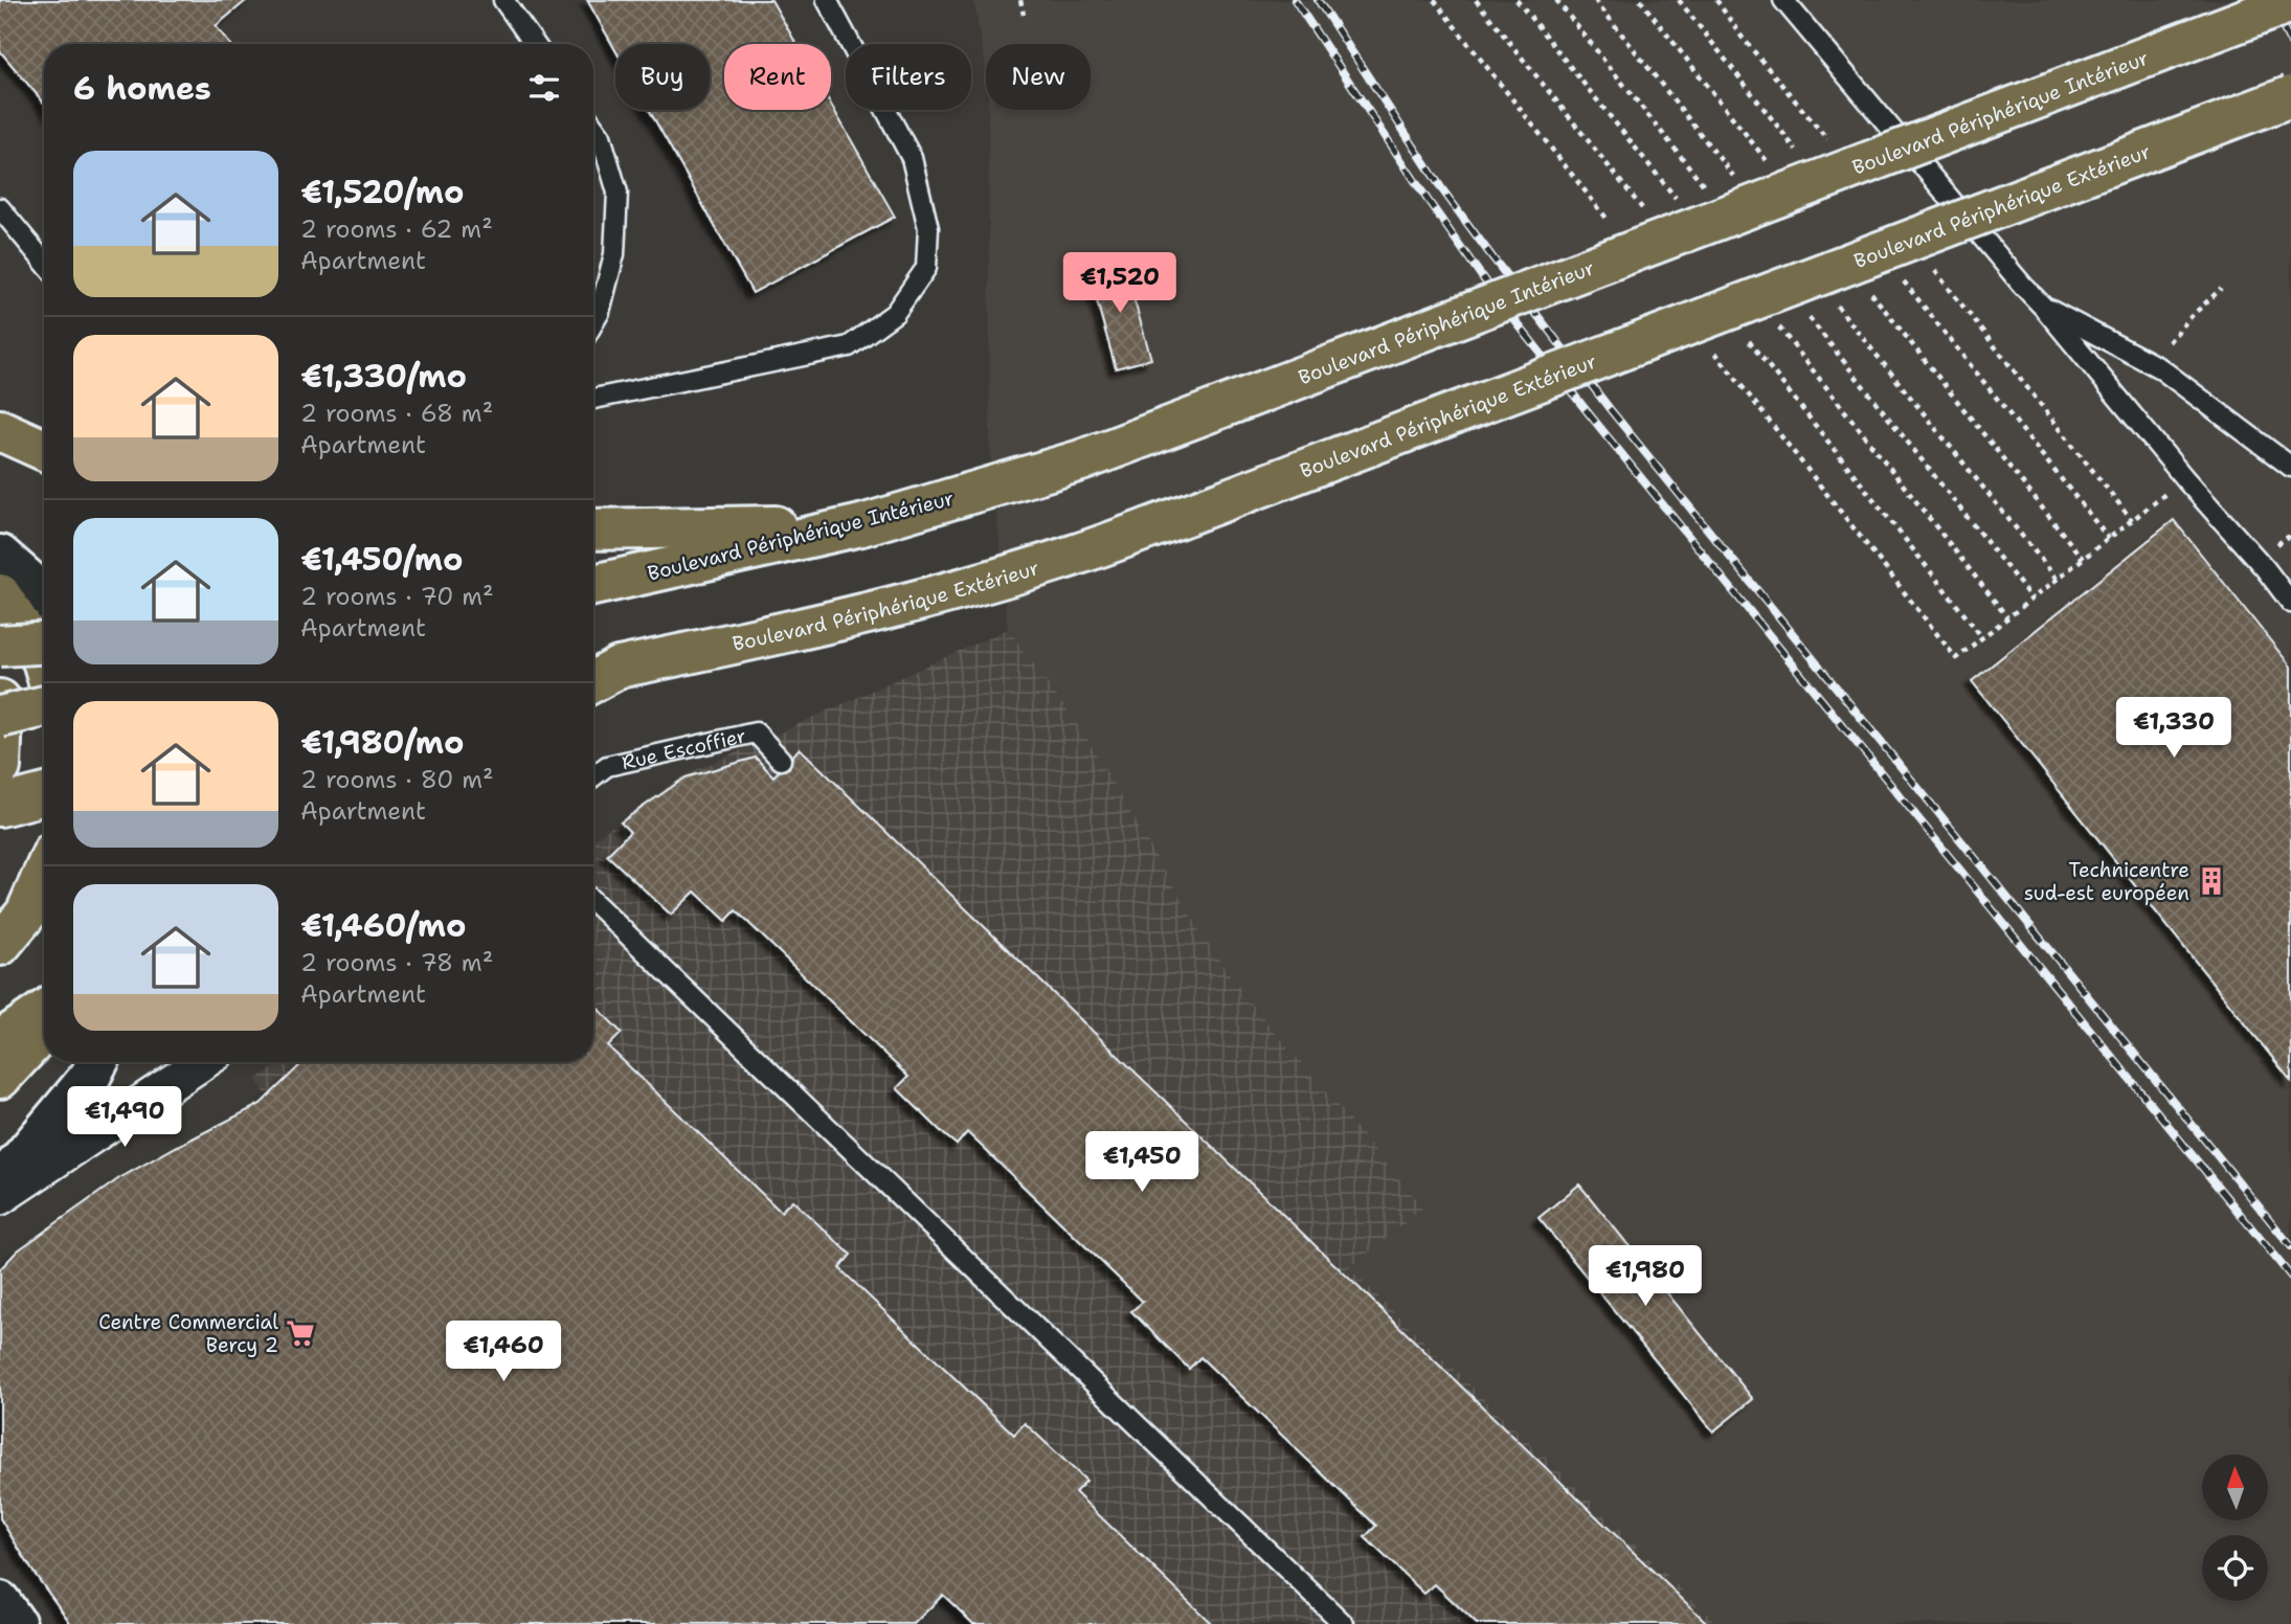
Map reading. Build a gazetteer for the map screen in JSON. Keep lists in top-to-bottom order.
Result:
{
  "streets": {
    "highway": ["Boulevard Périphérique Intérieur", "Boulevard Périphérique Extérieur"],
    "lane": ["Rue Escoffier"]
  },
  "places": {
    "building": ["Technicentre sud-est européen"],
    "supermarket": ["Centre Commercial Bercy 2"]
  },
  "north": "top",
  "page": {
    "chip": [
      "Buy",
      "Rent",
      "Filters",
      "New"
    ],
    "heading": "6 homes",
    "list": [
      {
        "name": "€1,520/mo",
        "note": "2 rooms · 62 m² · Apartment"
      },
      {
        "name": "€1,330/mo",
        "note": "2 rooms · 68 m² · Apartment"
      },
      {
        "name": "€1,450/mo",
        "note": "2 rooms · 70 m² · Apartment"
      },
      {
        "name": "€1,980/mo",
        "note": "2 rooms · 80 m² · Apartment"
      },
      {
        "name": "€1,460/mo",
        "note": "2 rooms · 78 m² · Apartment"
      }
    ],
    "price": [
      "€1,520",
      "€1,330",
      "€1,490",
      "€1,450",
      "€1,980",
      "€1,460"
    ]
  }
}
